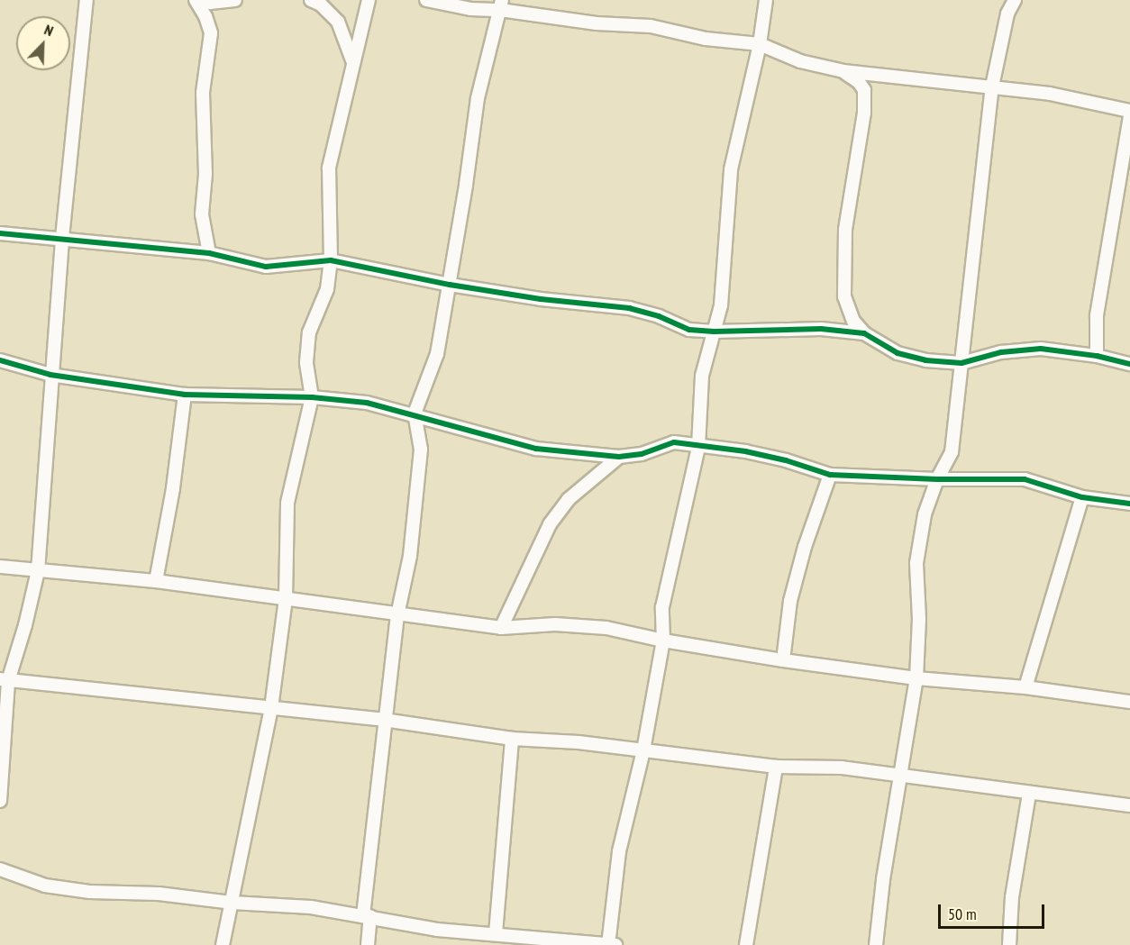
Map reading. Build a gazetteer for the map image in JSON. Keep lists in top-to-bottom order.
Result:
{
  "scale_bar": "50 m",
  "north": "top right"
}
